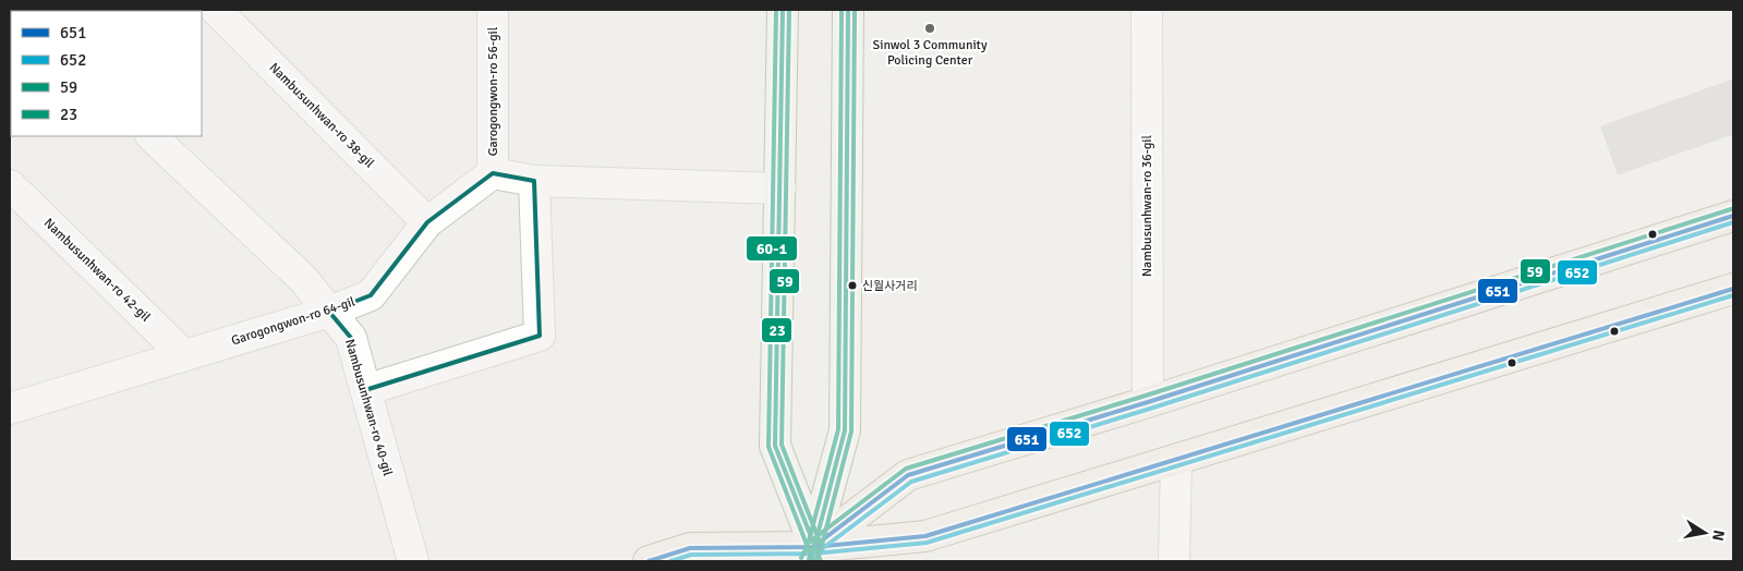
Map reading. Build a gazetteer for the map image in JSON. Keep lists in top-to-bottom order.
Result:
{
  "streets": {
    "street": [
      "Garogongwon-ro 56-gil",
      "Nambusunhwan-ro 38-gil",
      "Nambusunhwan-ro 36-gil",
      "Nambusunhwan-ro 42-gil",
      "Garogongwon-ro 64-gil",
      "Nambusunhwan-ro 40-gil"
    ]
  },
  "crossings": [
    ["Garogongwon-ro 56-gil", "Garogongwon-ro 64-gil"],
    ["Nambusunhwan-ro 38-gil", "Garogongwon-ro 64-gil"],
    ["Nambusunhwan-ro 42-gil", "Garogongwon-ro 64-gil"],
    ["Garogongwon-ro 64-gil", "Nambusunhwan-ro 40-gil"]
  ],
  "places": ["Sinwol 3 Community Policing Center", "신월사거리"],
  "lines": [
    "transit line 59",
    "transit line 23",
    "transit line 60-1",
    "transit line 651",
    "transit line 652"
  ],
  "legend": [
    "651",
    "652",
    "59",
    "23"
  ],
  "north": "right"
}
